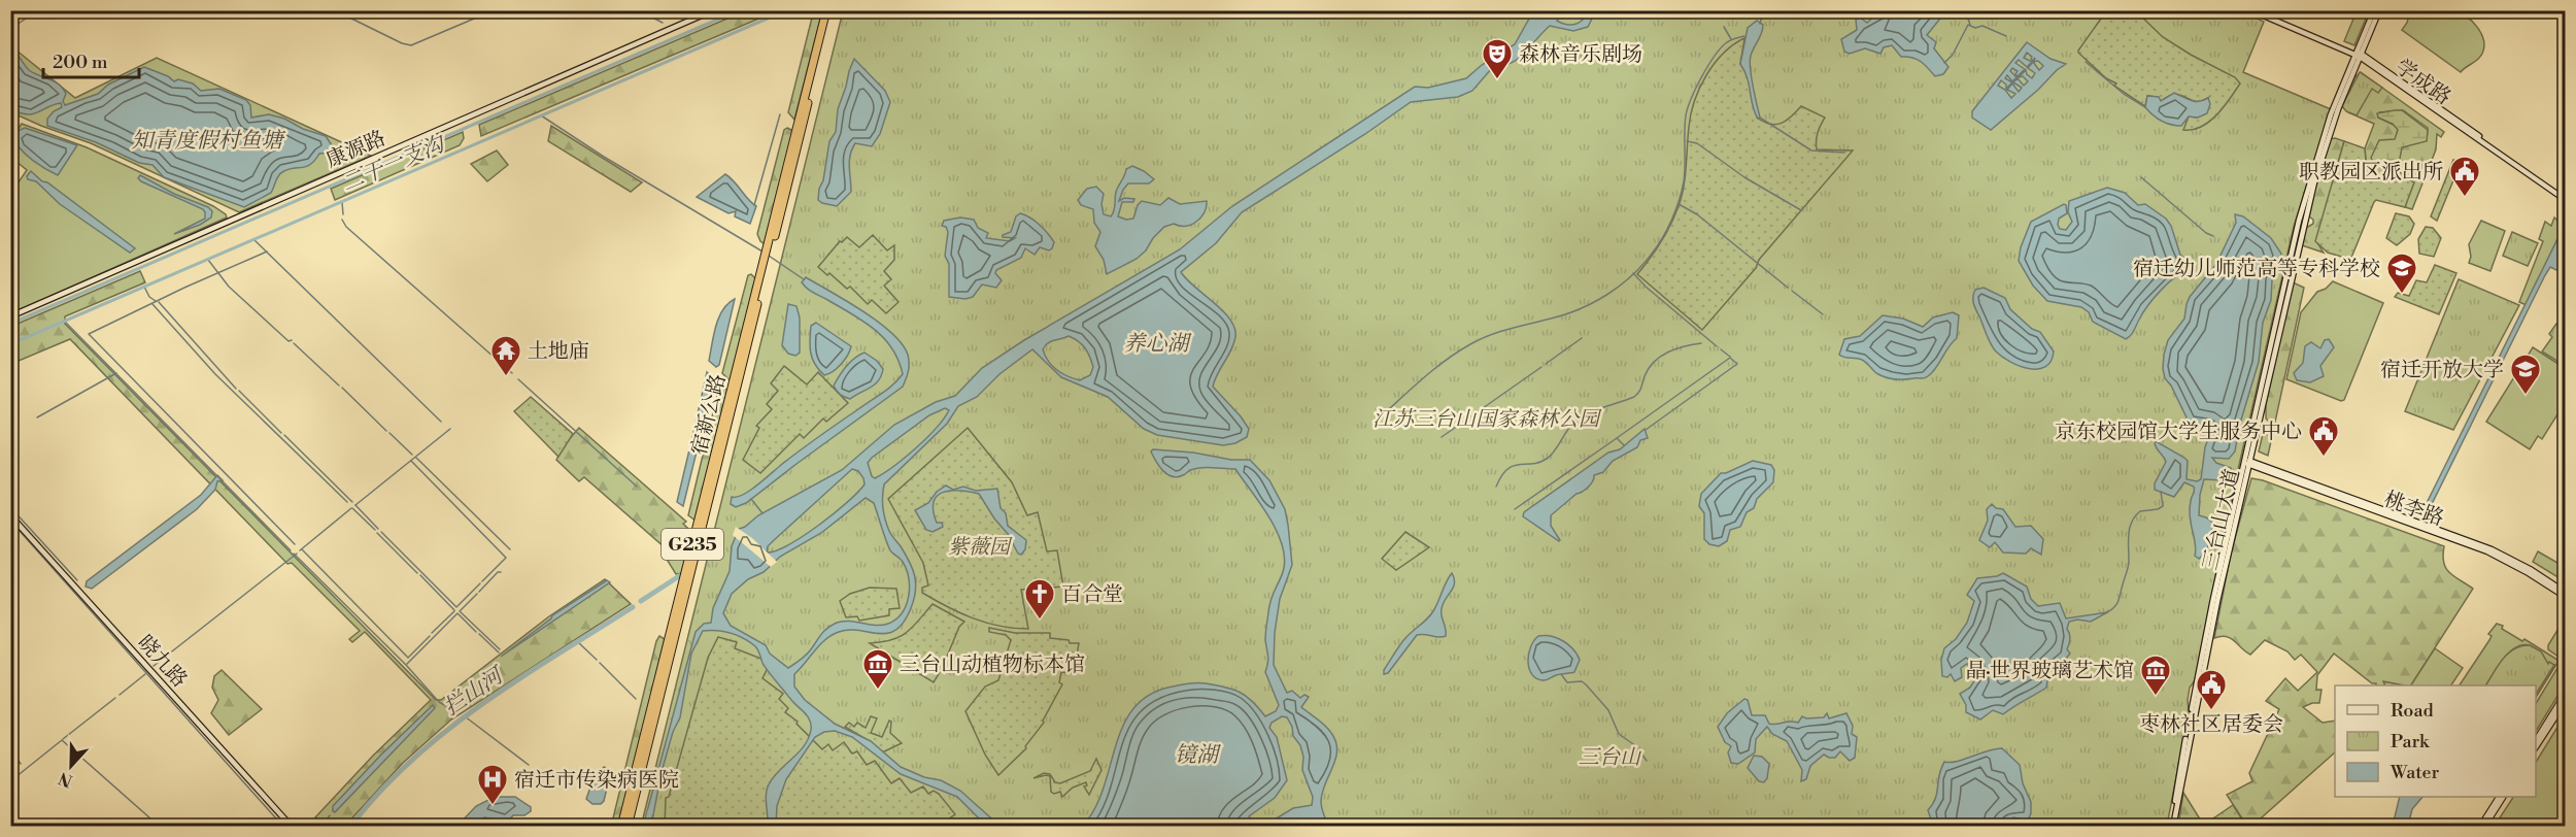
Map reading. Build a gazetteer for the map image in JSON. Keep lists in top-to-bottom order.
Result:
{
  "streets": {
    "highway": ["宿新公路", "G235"],
    "main road": [
      "学成路",
      "康源路",
      "桃李路",
      "三台山大道",
      "晓九路"
    ]
  },
  "crossings": [
    ["学成路", "三台山大道"],
    ["桃李路", "三台山大道"]
  ],
  "water": [
    "知青度假村鱼塘",
    "二干一支沟",
    "养心湖",
    "拦山河",
    "镜湖"
  ],
  "parks": ["江苏三台山国家森林公园", "紫薇园", "三台山"],
  "places": {
    "theatre": ["森林音乐剧场"],
    "public building": ["职教园区派出所", "京东校园馆大学生服务中心", "枣林社区居委会"],
    "school or university": ["宿迁幼儿师范高等专科学校", "宿迁开放大学"],
    "temple": ["土地庙"],
    "church": ["百合堂"],
    "museum": ["三台山动植物标本馆", "晶·世界玻璃艺术馆"],
    "hospital": ["宿迁市传染病医院"]
  },
  "legend": ["Road", "Park", "Water"],
  "scale_bar": "200 m",
  "north": "bottom"
}
